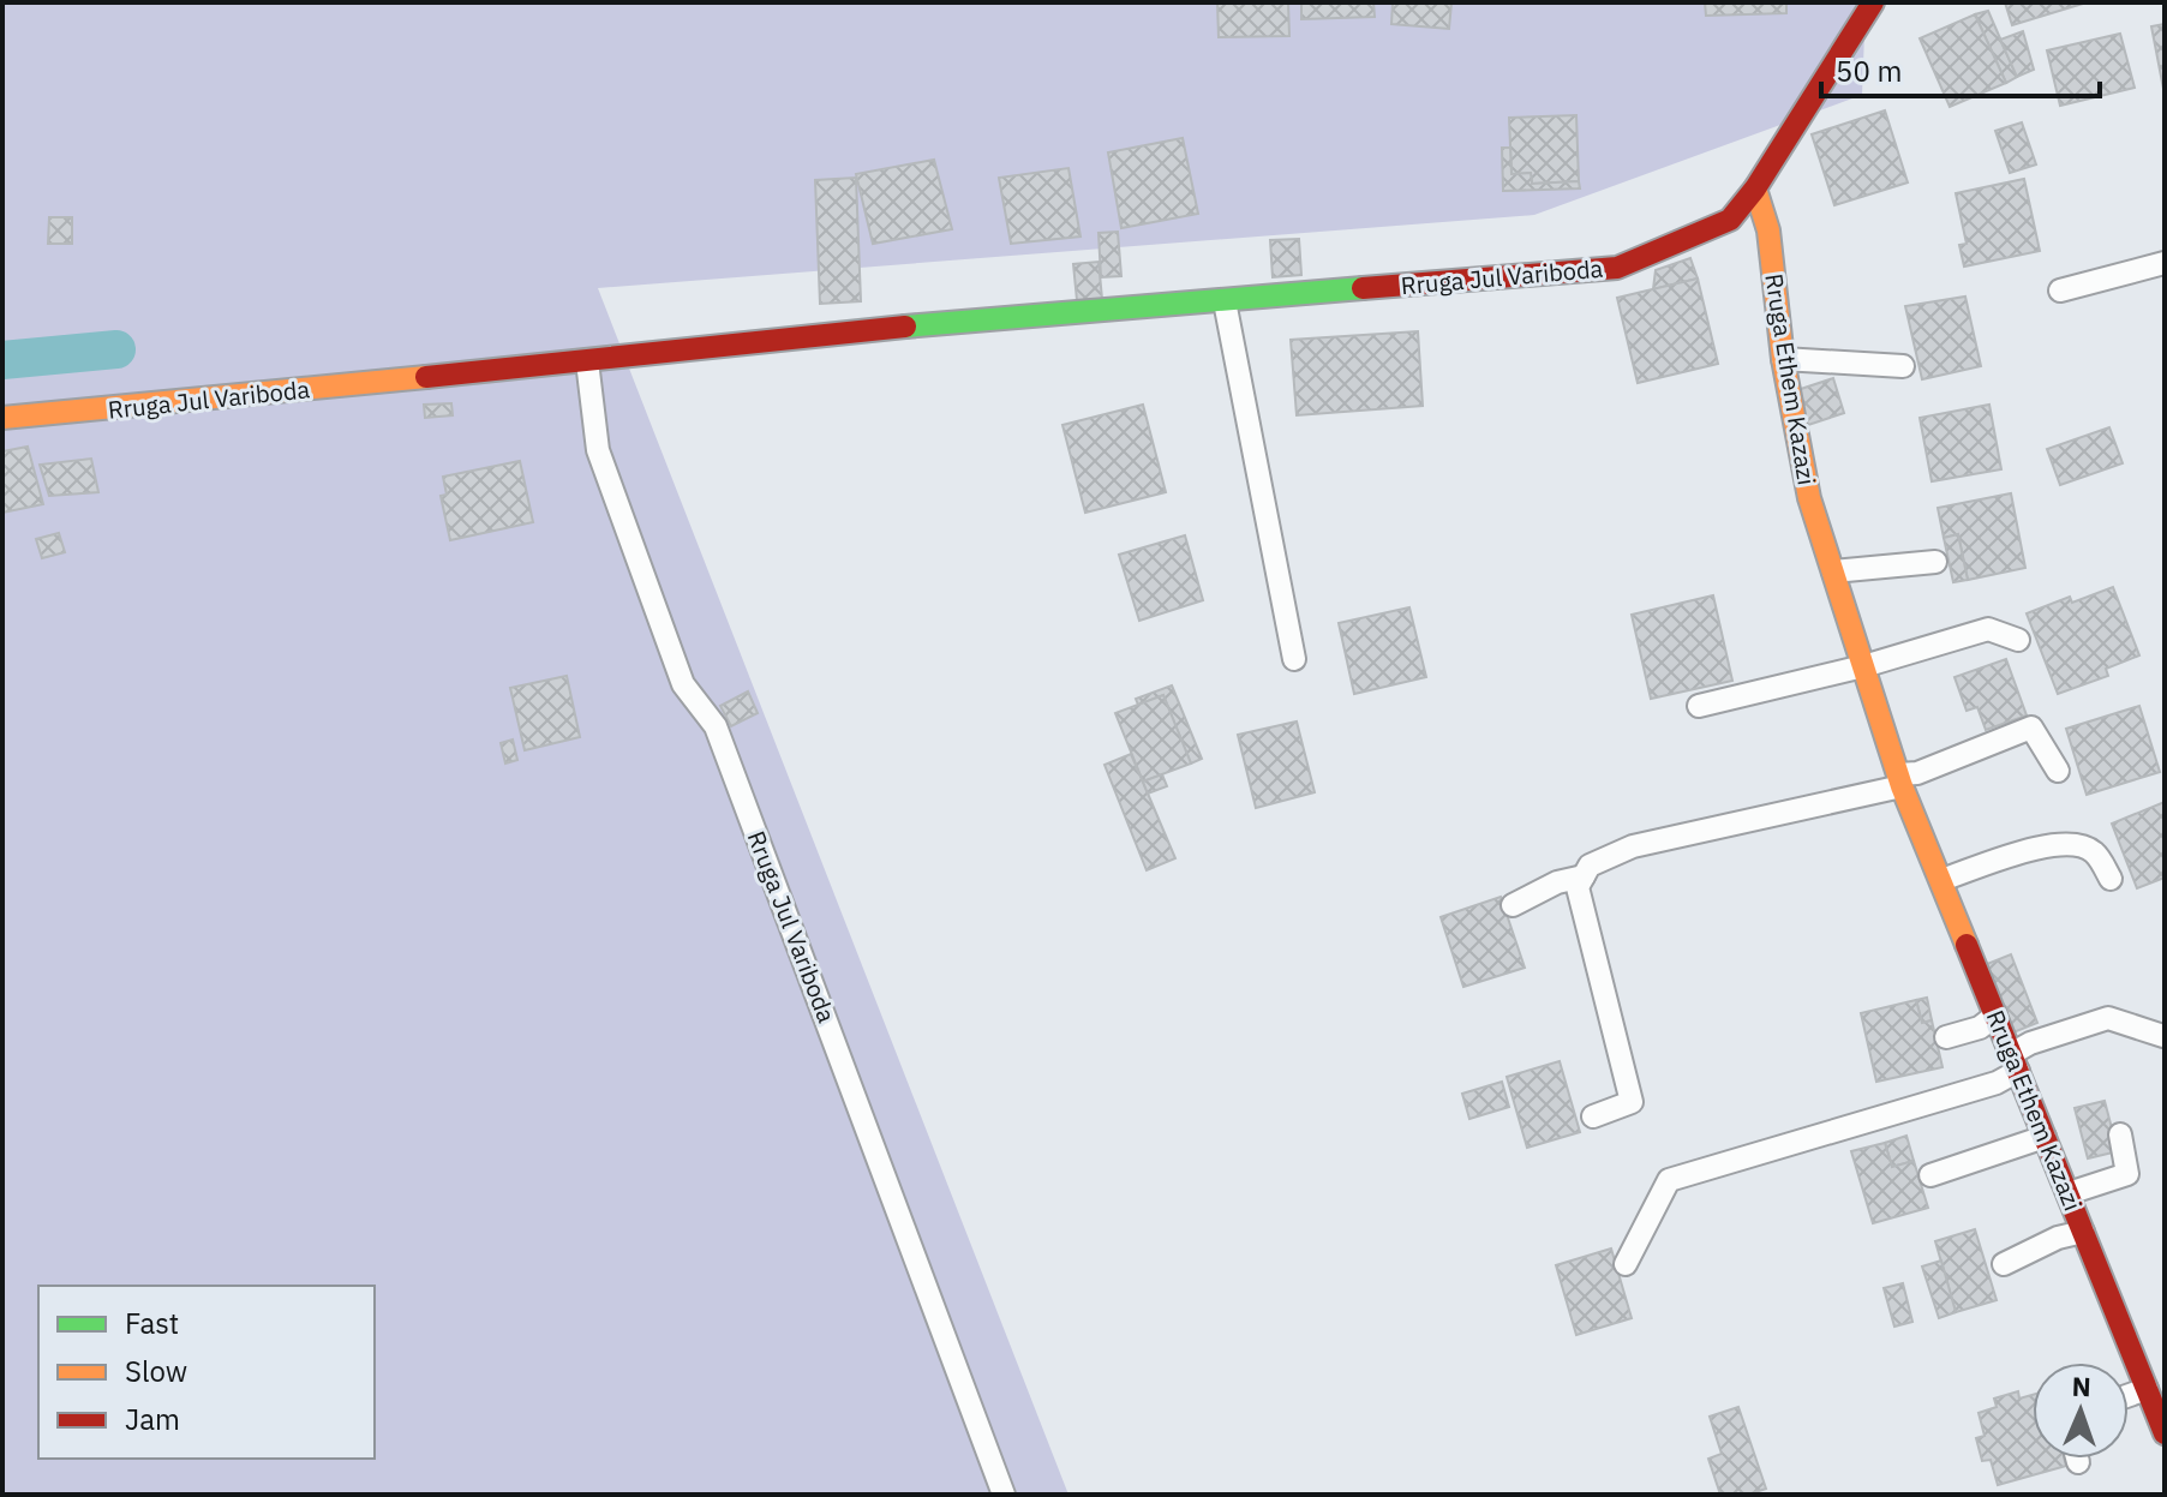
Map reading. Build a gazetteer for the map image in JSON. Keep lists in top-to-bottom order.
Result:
{
  "streets": {
    "street": ["Rruga Jul Variboda", "Rruga Ethem Kazazi"]
  },
  "crossings": [
    ["Rruga Jul Variboda", "Rruga Ethem Kazazi"]
  ],
  "legend": ["Fast", "Slow", "Jam"],
  "scale_bar": "50 m",
  "north": "top"
}
